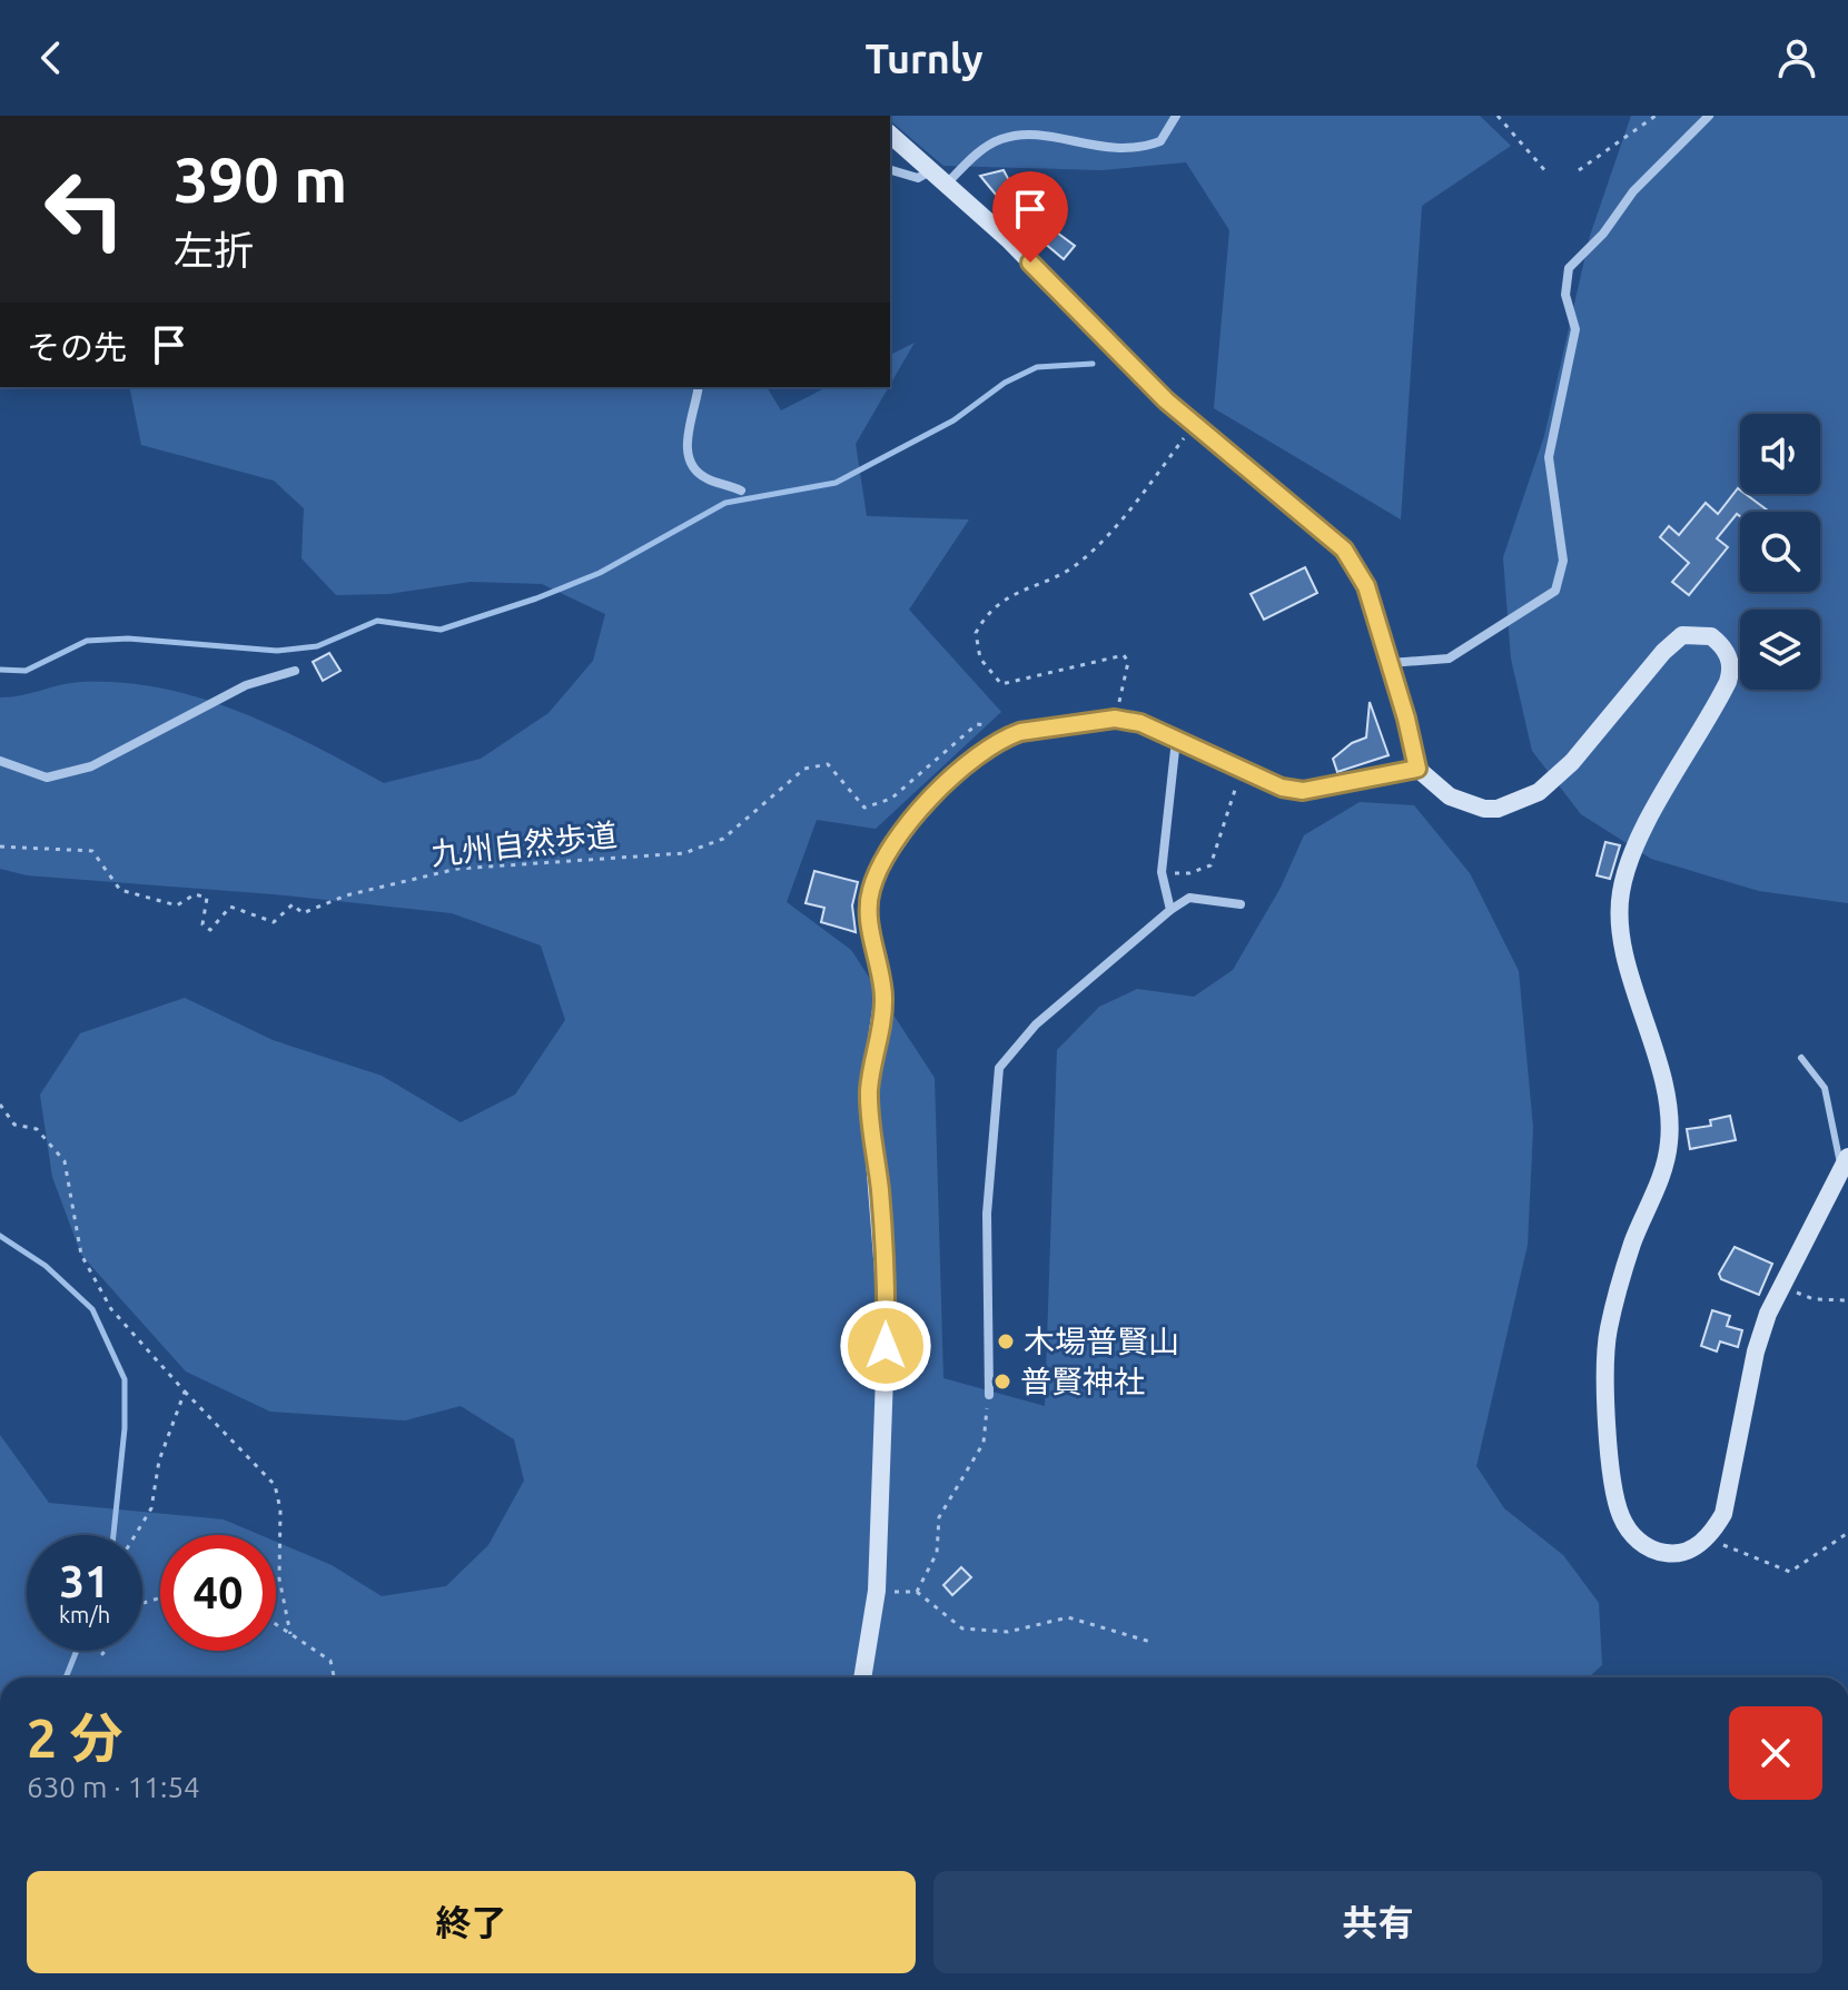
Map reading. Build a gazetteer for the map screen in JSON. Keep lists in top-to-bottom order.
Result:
{
  "streets": {
    "path": ["九州自然歩道"]
  },
  "places": ["木場普賢山", "普賢神社"],
  "page": {
    "header": "Turnly",
    "turn": ["390 m", "左折"],
    "then": "その先",
    "speed": "31 km/h",
    "limit": "40",
    "heading": ["2 分", "630 m · 11:54"],
    "buttons": ["終了", "共有"]
  }
}
